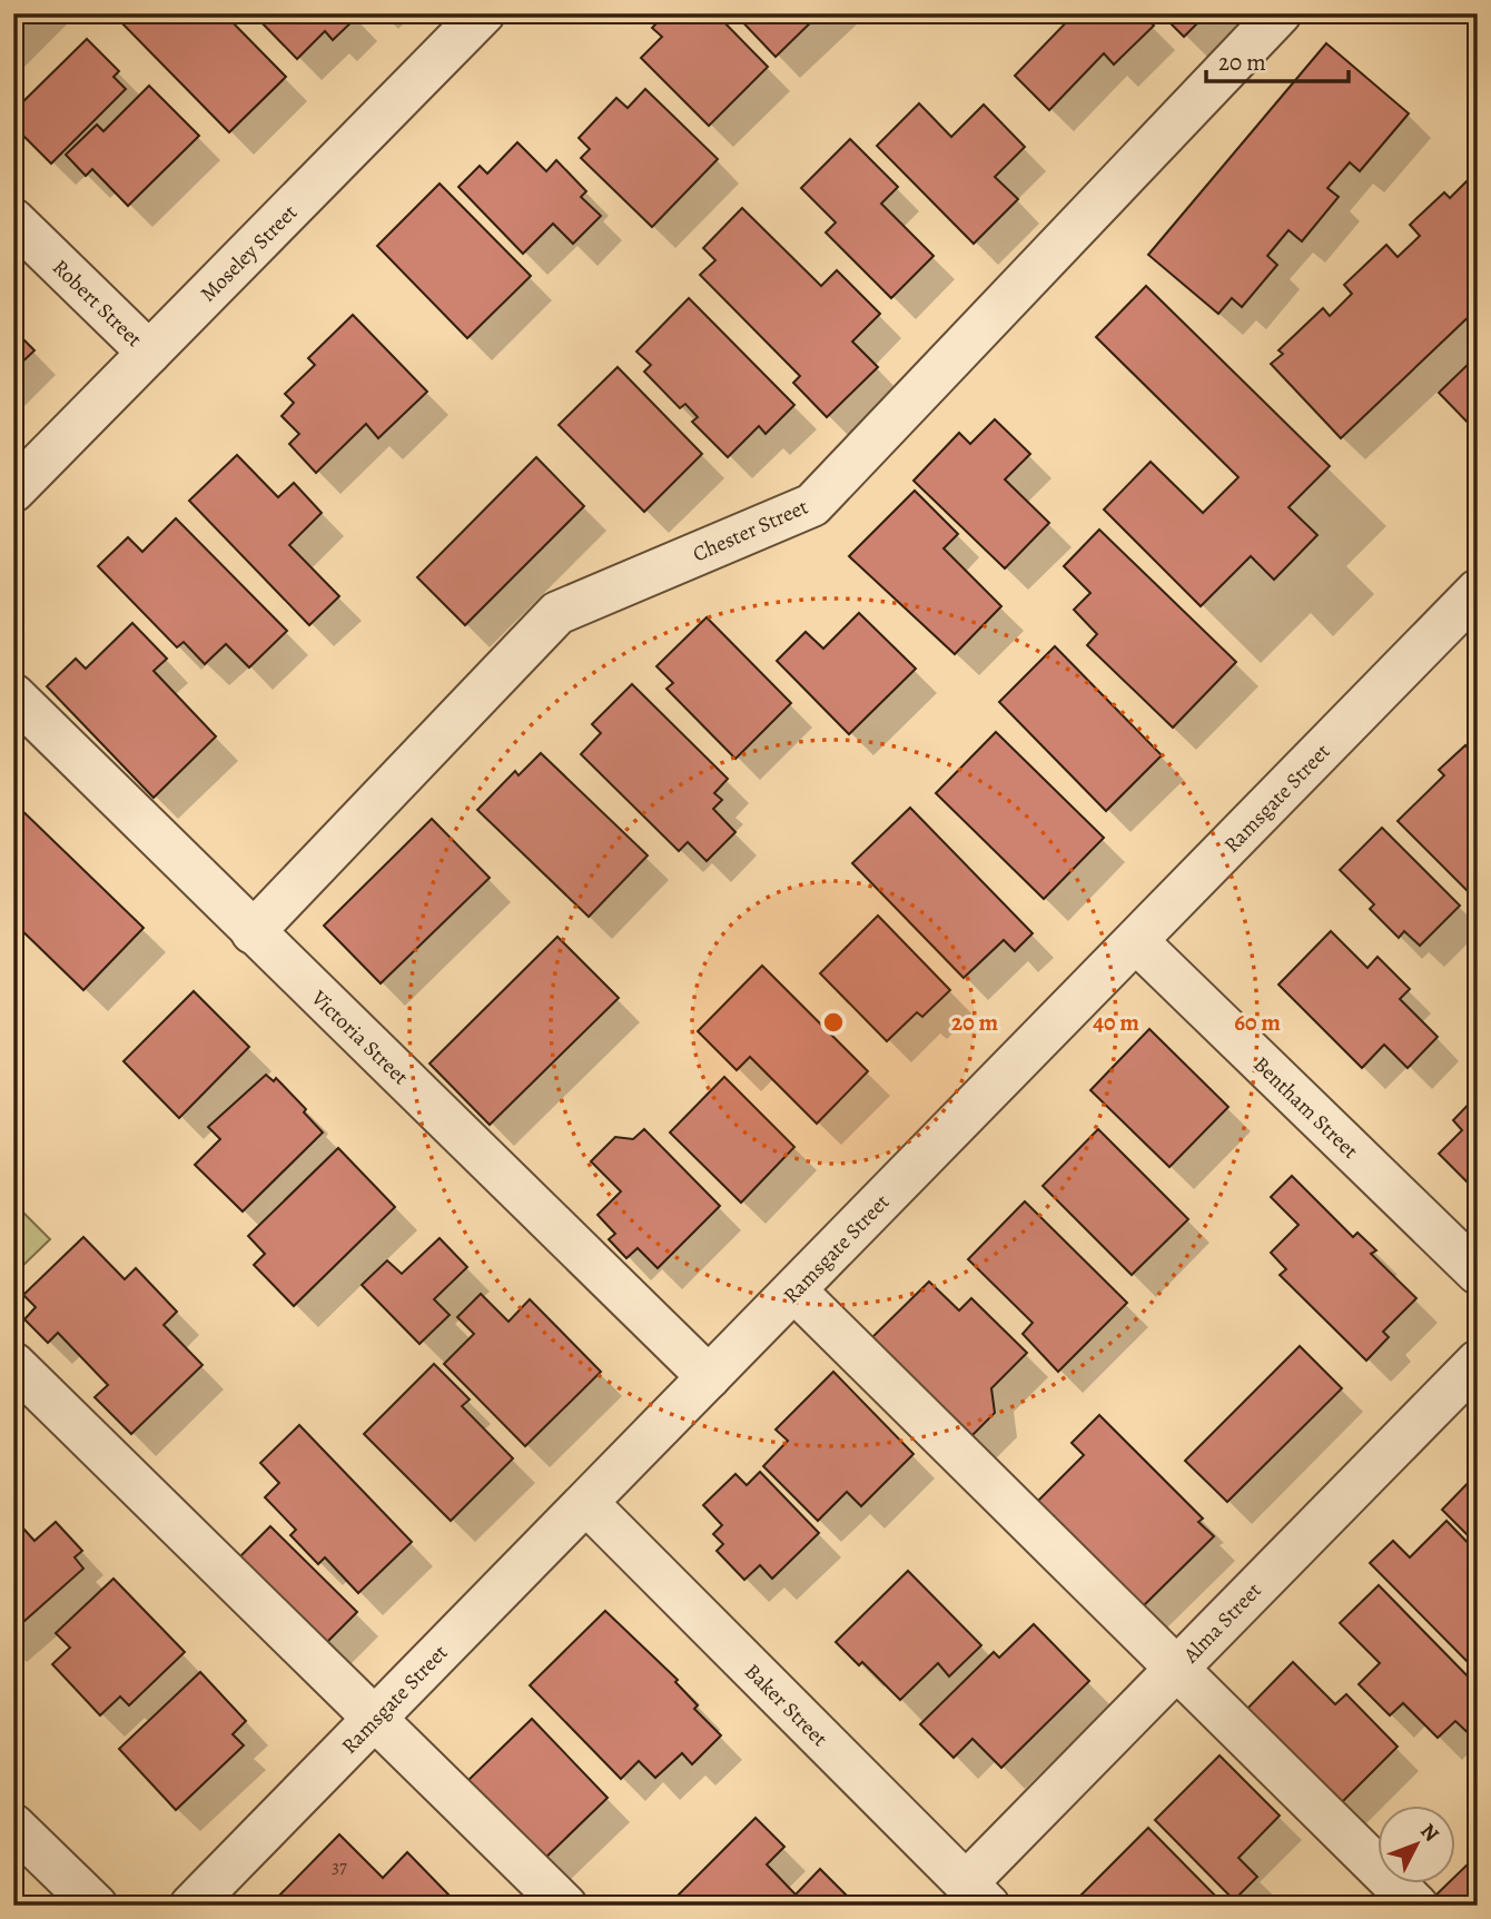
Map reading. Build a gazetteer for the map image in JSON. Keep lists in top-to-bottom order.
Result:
{
  "streets": {
    "street": [
      "Moseley Street",
      "Robert Street",
      "Chester Street",
      "Ramsgate Street",
      "Victoria Street",
      "Bentham Street",
      "Alma Street",
      "Baker Street"
    ]
  },
  "crossings": [
    ["Moseley Street", "Robert Street"],
    ["Chester Street", "Victoria Street"],
    ["Ramsgate Street", "Victoria Street"],
    ["Ramsgate Street", "Bentham Street"],
    ["Ramsgate Street", "Baker Street"],
    ["Alma Street", "Baker Street"]
  ],
  "house_numbers": ["37"],
  "scale_bar": "20 m",
  "north": "top right",
  "rings": ["20 m", "40 m", "60 m"]
}
